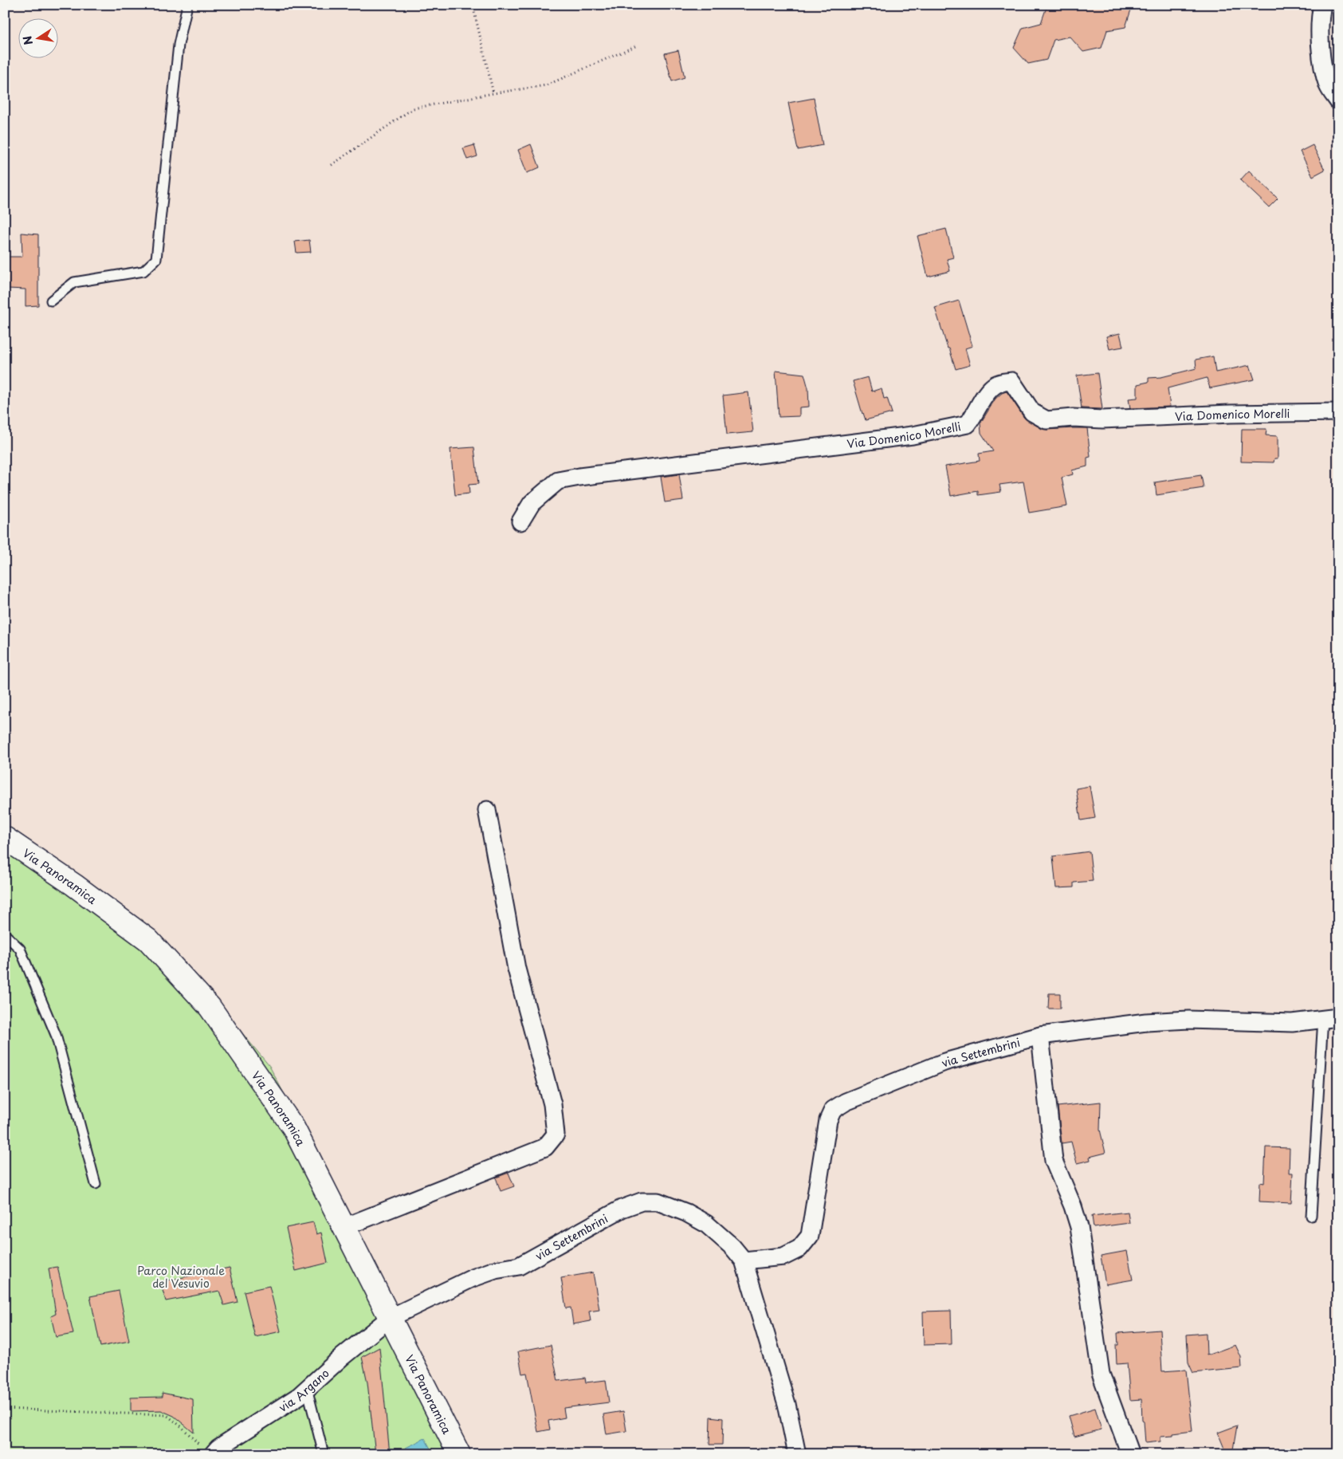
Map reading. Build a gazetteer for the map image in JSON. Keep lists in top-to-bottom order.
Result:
{
  "streets": {
    "street": [
      "Via Domenico Morelli",
      "Via Panoramica",
      "via Settembrini",
      "via Argano"
    ]
  },
  "crossings": [
    ["Via Panoramica", "via Settembrini"],
    ["Via Panoramica", "via Argano"],
    ["via Settembrini", "via Argano"]
  ],
  "parks": ["Parco Nazionale del Vesuvio"],
  "north": "left"
}
